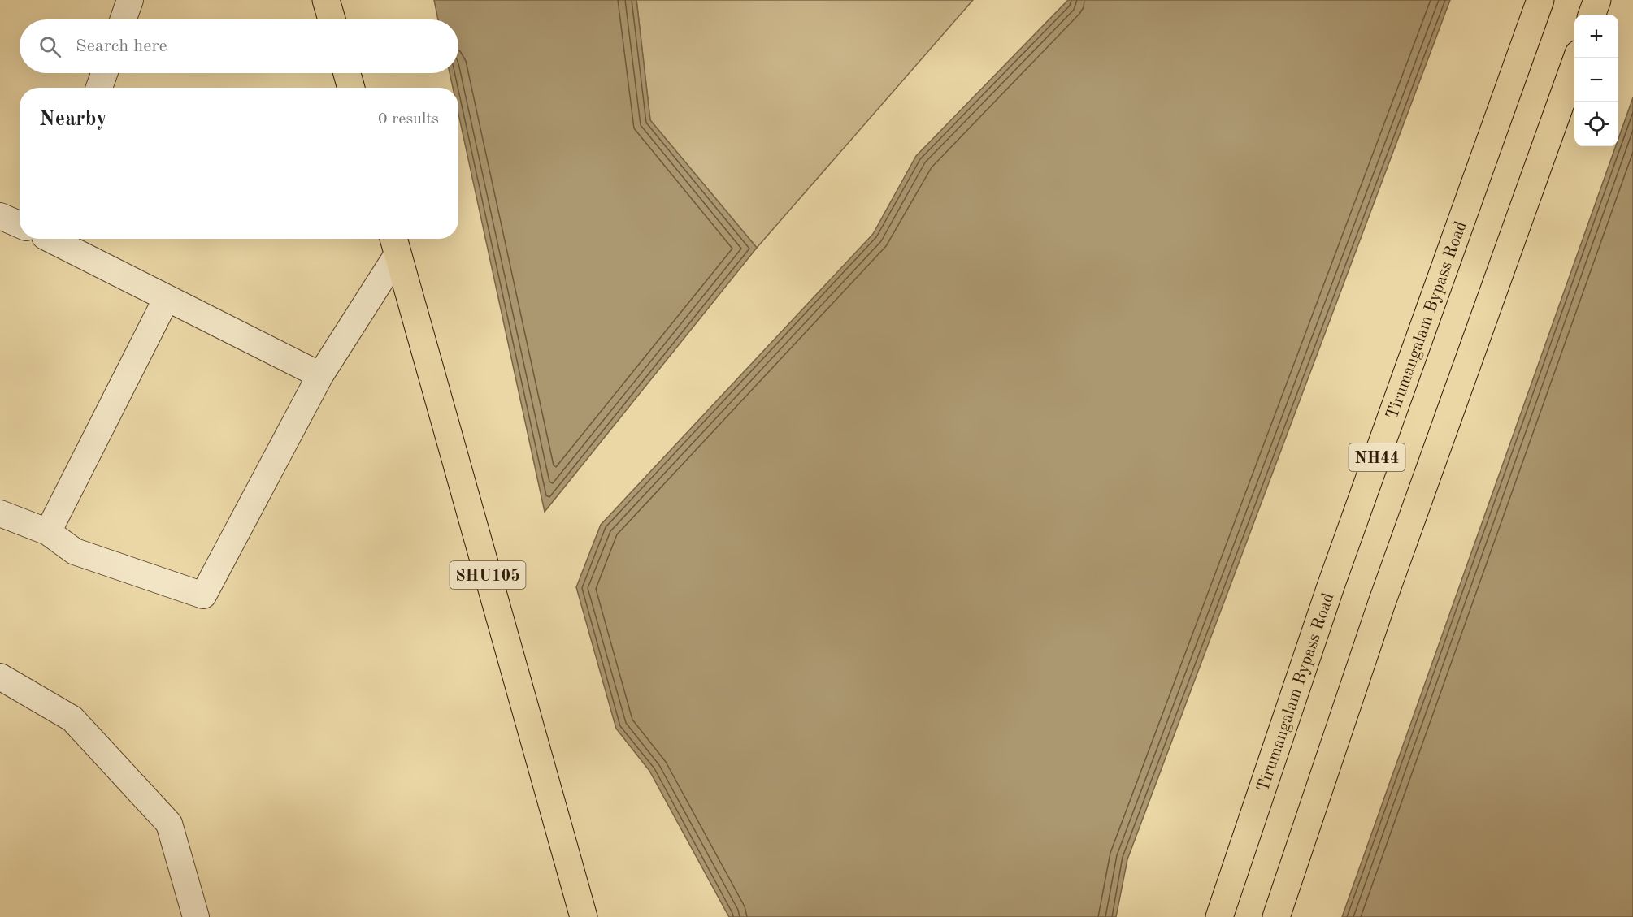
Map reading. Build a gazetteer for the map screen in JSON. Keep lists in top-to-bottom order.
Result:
{
  "streets": {
    "main road": ["Tirumangalam Bypass Road", "NH44", "SHU105"]
  },
  "page": {
    "map_buttons": ["+", "−"],
    "search": "Search here",
    "heading": ["Nearby", "0 results"]
  }
}
